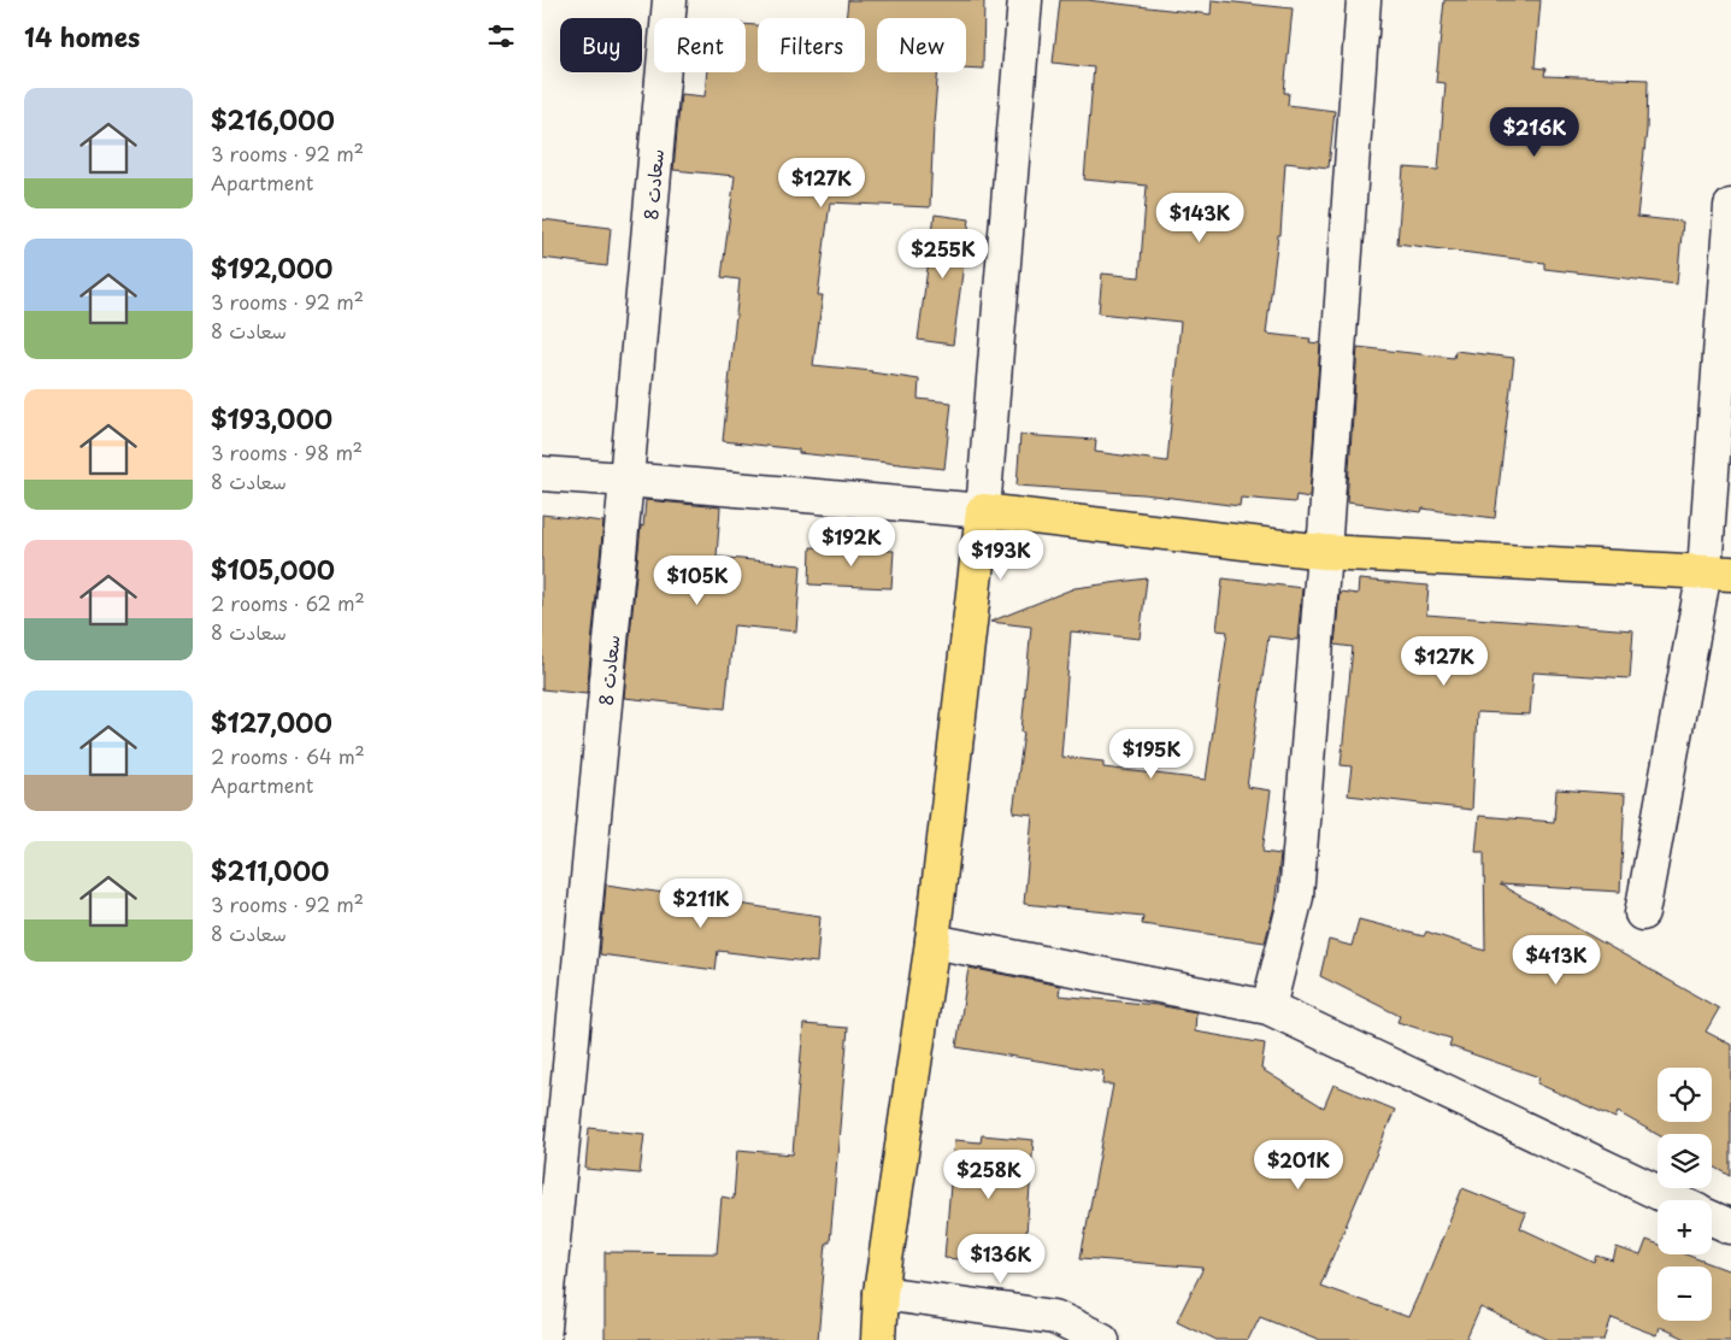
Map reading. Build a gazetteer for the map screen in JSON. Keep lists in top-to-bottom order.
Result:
{
  "streets": {
    "street": ["سعادت 8"]
  },
  "page": {
    "heading": "14 homes",
    "chip": [
      "Buy",
      "Rent",
      "Filters",
      "New"
    ],
    "list": [
      {
        "name": "$216,000",
        "note": "3 rooms · 92 m² · Apartment"
      },
      {
        "name": "$192,000",
        "note": "3 rooms · 92 m² · سعادت 8"
      },
      {
        "name": "$193,000",
        "note": "3 rooms · 98 m² · سعادت 8"
      },
      {
        "name": "$105,000",
        "note": "2 rooms · 62 m² · سعادت 8"
      },
      {
        "name": "$127,000",
        "note": "2 rooms · 64 m² · Apartment"
      },
      {
        "name": "$211,000",
        "note": "3 rooms · 92 m² · سعادت 8"
      }
    ],
    "price": [
      "$216K",
      "$127K",
      "$143K",
      "$255K",
      "$192K",
      "$193K",
      "$105K",
      "$127K",
      "$195K",
      "$211K",
      "$413K",
      "$201K",
      "$258K",
      "$136K"
    ],
    "map_buttons": ["+", "−"]
  }
}
